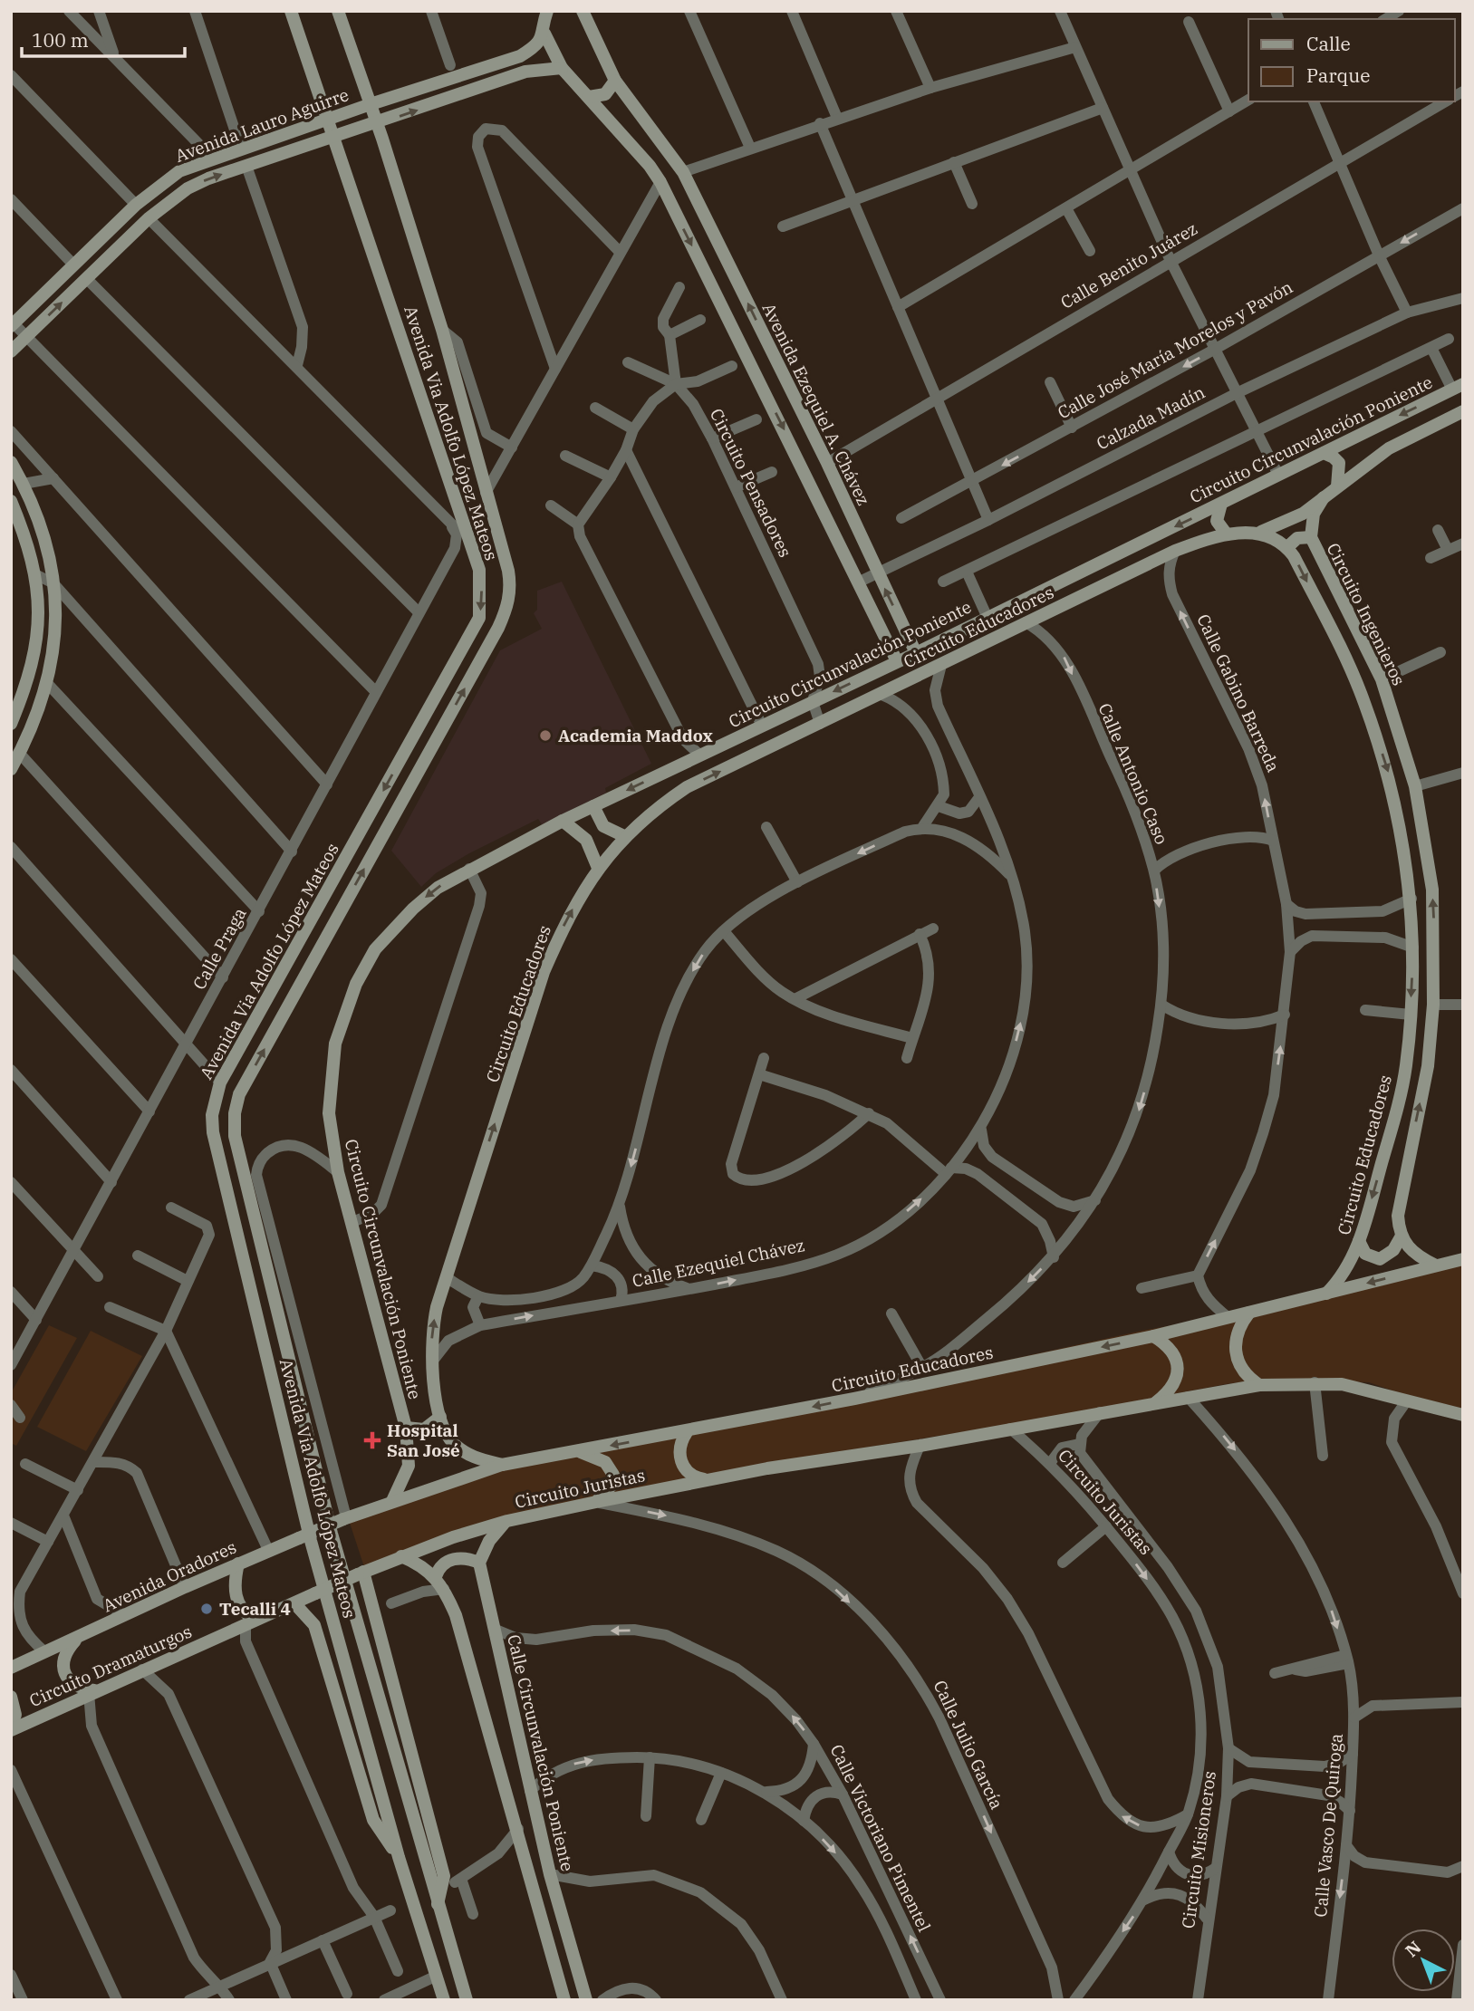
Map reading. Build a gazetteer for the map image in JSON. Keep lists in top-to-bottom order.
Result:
{
  "streets": {
    "main road": [
      "Avenida Lauro Aguirre",
      "Avenida Ezequiel A. Chávez",
      "Avenida Via Adolfo López Mateos",
      "Circuito Circunvalación Poniente",
      "Circuito Ingenieros",
      "Circuito Educadores",
      "Circuito Juristas",
      "Avenida Oradores",
      "Circuito Dramaturgos",
      "Calle Circunvalación Poniente"
    ],
    "street": [
      "Calle Benito Juárez",
      "Calle José María Morelos y Pavón",
      "Calzada Madín",
      "Circuito Pensadores",
      "Calle Gabino Barreda",
      "Calle Antonio Caso",
      "Calle Praga",
      "Calle Ezequiel Chávez",
      "Calle Julio García",
      "Calle Vasco De Quiroga",
      "Calle Victoriano Pimentel",
      "Circuito Misioneros"
    ]
  },
  "crossings": [
    ["Avenida Lauro Aguirre", "Avenida Via Adolfo López Mateos"],
    ["Calle Benito Juárez", "Avenida Ezequiel A. Chávez"],
    ["Avenida Ezequiel A. Chávez", "Calzada Madín"],
    ["Avenida Ezequiel A. Chávez", "Circuito Circunvalación Poniente"],
    ["Circuito Circunvalación Poniente", "Circuito Pensadores"],
    ["Circuito Circunvalación Poniente", "Circuito Educadores"],
    ["Circuito Pensadores", "Circuito Educadores"],
    ["Circuito Ingenieros", "Circuito Educadores"],
    ["Circuito Educadores", "Calle Gabino Barreda"],
    ["Circuito Educadores", "Calle Antonio Caso"],
    ["Circuito Educadores", "Calle Ezequiel Chávez"],
    ["Circuito Educadores", "Avenida Oradores"],
    ["Circuito Juristas", "Circuito Dramaturgos"],
    ["Circuito Juristas", "Calle Julio García"],
    ["Calle Circunvalación Poniente", "Calle Victoriano Pimentel"]
  ],
  "one_way": [
    "Circuito Circunvalación Poniente",
    "Circuito Ingenieros",
    "Calle Gabino Barreda",
    "Calle Antonio Caso",
    "Calle Ezequiel Chávez",
    "Calle Julio García",
    "Calle Vasco De Quiroga"
  ],
  "places": {
    "other": ["Academia Maddox", "Tecalli 4"],
    "health": ["Hospital San José"]
  },
  "legend": ["Calle", "Parque"],
  "scale_bar": "100 m",
  "north": "top left"
}
